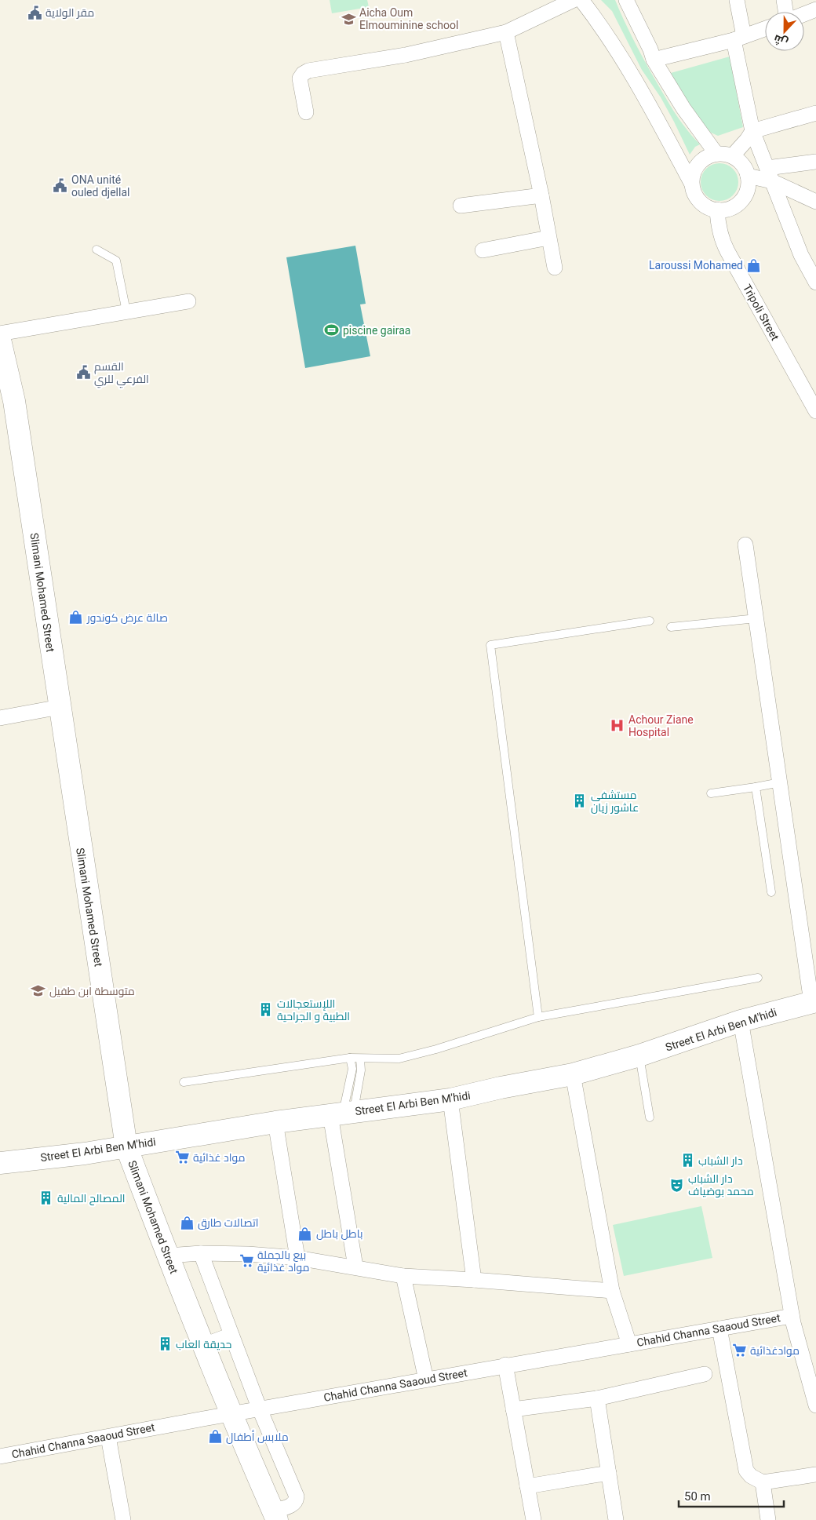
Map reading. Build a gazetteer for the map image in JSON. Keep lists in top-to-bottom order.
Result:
{
  "streets": {
    "street": [
      "Tripoli Street",
      "Slimani Mohamed Street",
      "Street El Arbi Ben M'hidi",
      "Chahid Channa Saaoud Street"
    ]
  },
  "crossings": [
    ["Slimani Mohamed Street", "Street El Arbi Ben M'hidi"],
    ["Slimani Mohamed Street", "Chahid Channa Saaoud Street"]
  ],
  "places": {
    "public building": ["مقر الولاية", "ONA unité ouled djellal", "القسم الفرعي للري"],
    "school or university": ["Aicha Oum Elmouminine school", "متوسطة ابن طفيل"],
    "shop": [
      "Laroussi Mohamed",
      "صالة عرض كوندور",
      "اتصالات طارق",
      "باطل باطل",
      "ملابس أطفال"
    ],
    "sports": ["piscine gairaa"],
    "hospital": ["Achour Ziane Hospital"],
    "building": [
      "مستشفى عاشور زيان",
      "اللإستعجالات الطبية و الجراحية",
      "دار الشباب",
      "المصالح المالية",
      "حديقة العاب"
    ],
    "supermarket": ["مواد غذائية", "بيع بالجملة مواد غذائية", "موادغذائية"],
    "theatre": ["دار الشباب محمد بوضياف"]
  },
  "scale_bar": "50 m",
  "north": "bottom"
}
